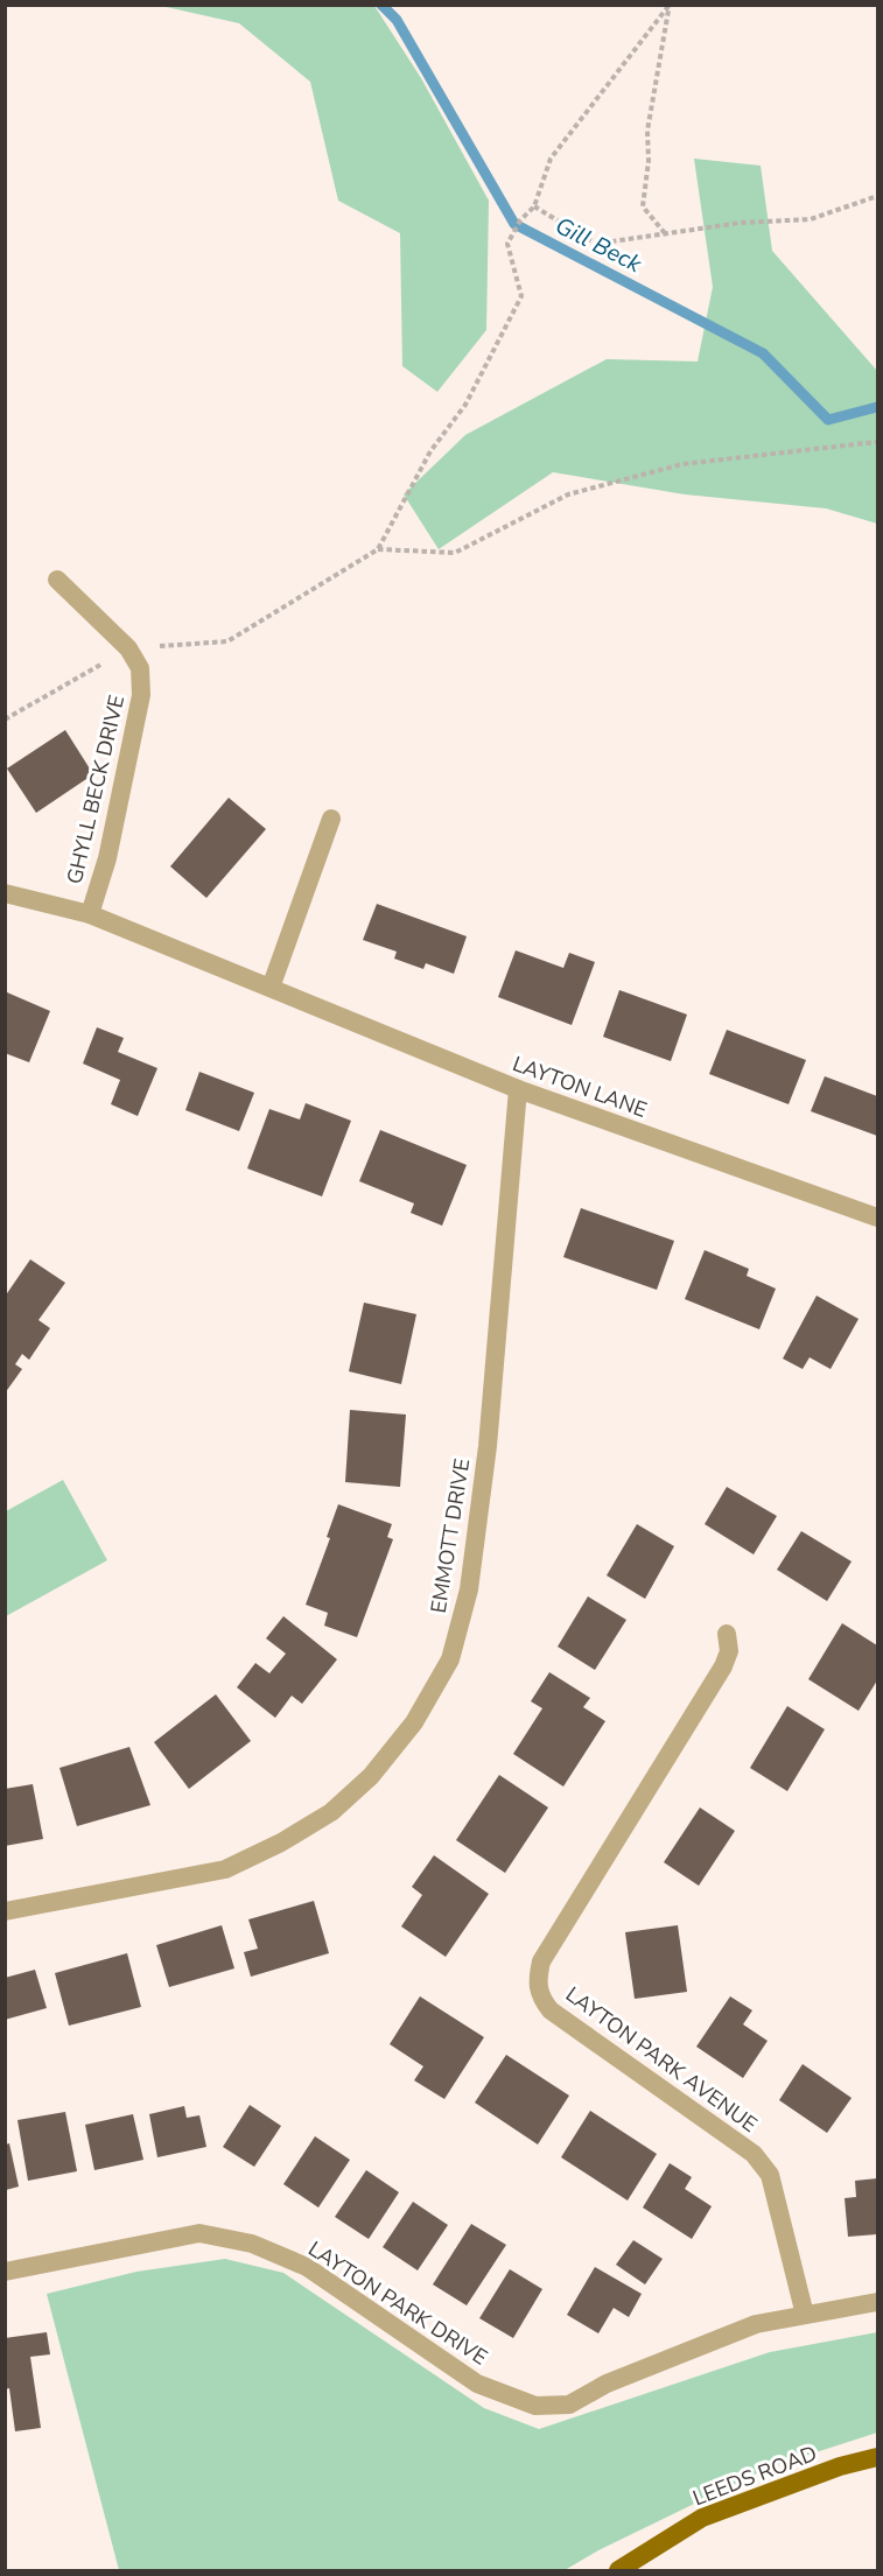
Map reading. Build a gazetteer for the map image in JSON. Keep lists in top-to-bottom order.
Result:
{
  "streets": {
    "main road": ["LEEDS ROAD"],
    "street": [
      "GHYLL BECK DRIVE",
      "LAYTON LANE",
      "EMMOTT DRIVE",
      "LAYTON PARK AVENUE",
      "LAYTON PARK DRIVE"
    ]
  },
  "crossings": [
    ["GHYLL BECK DRIVE", "LAYTON LANE"],
    ["LAYTON LANE", "EMMOTT DRIVE"],
    ["LAYTON PARK AVENUE", "LAYTON PARK DRIVE"]
  ],
  "water": ["Gill Beck"]
}
